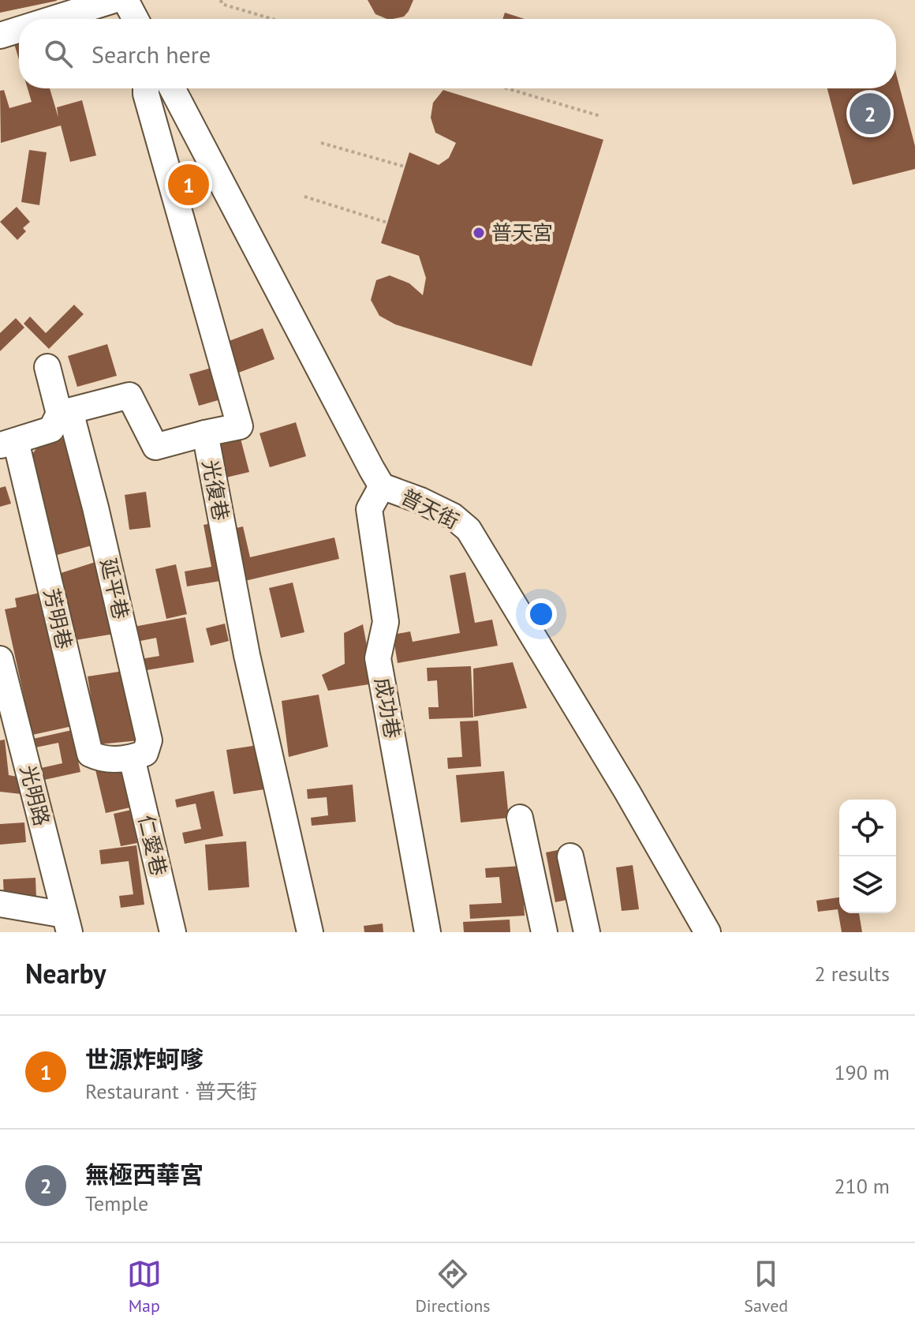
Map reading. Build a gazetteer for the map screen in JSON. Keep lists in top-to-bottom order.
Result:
{
  "streets": {
    "street": [
      "光復巷",
      "普天街",
      "延平巷",
      "芳明巷",
      "成功巷",
      "光明路",
      "仁愛巷"
    ]
  },
  "crossings": [
    ["普天街", "成功巷"],
    ["延平巷", "芳明巷"],
    ["延平巷", "仁愛巷"],
    ["芳明巷", "仁愛巷"]
  ],
  "places": ["普天宮"],
  "page": {
    "search": "Search here",
    "pins": ["2", "1"],
    "heading": ["Nearby", "2 results"],
    "list": [
      {
        "mark": "1",
        "name": "世源炸蚵嗲",
        "note": "Restaurant · 普天街",
        "value": "190 m"
      },
      {
        "mark": "2",
        "name": "無極西華宮",
        "note": "Temple",
        "value": "210 m"
      }
    ],
    "nav": ["Map", "Directions", "Saved"]
  }
}
